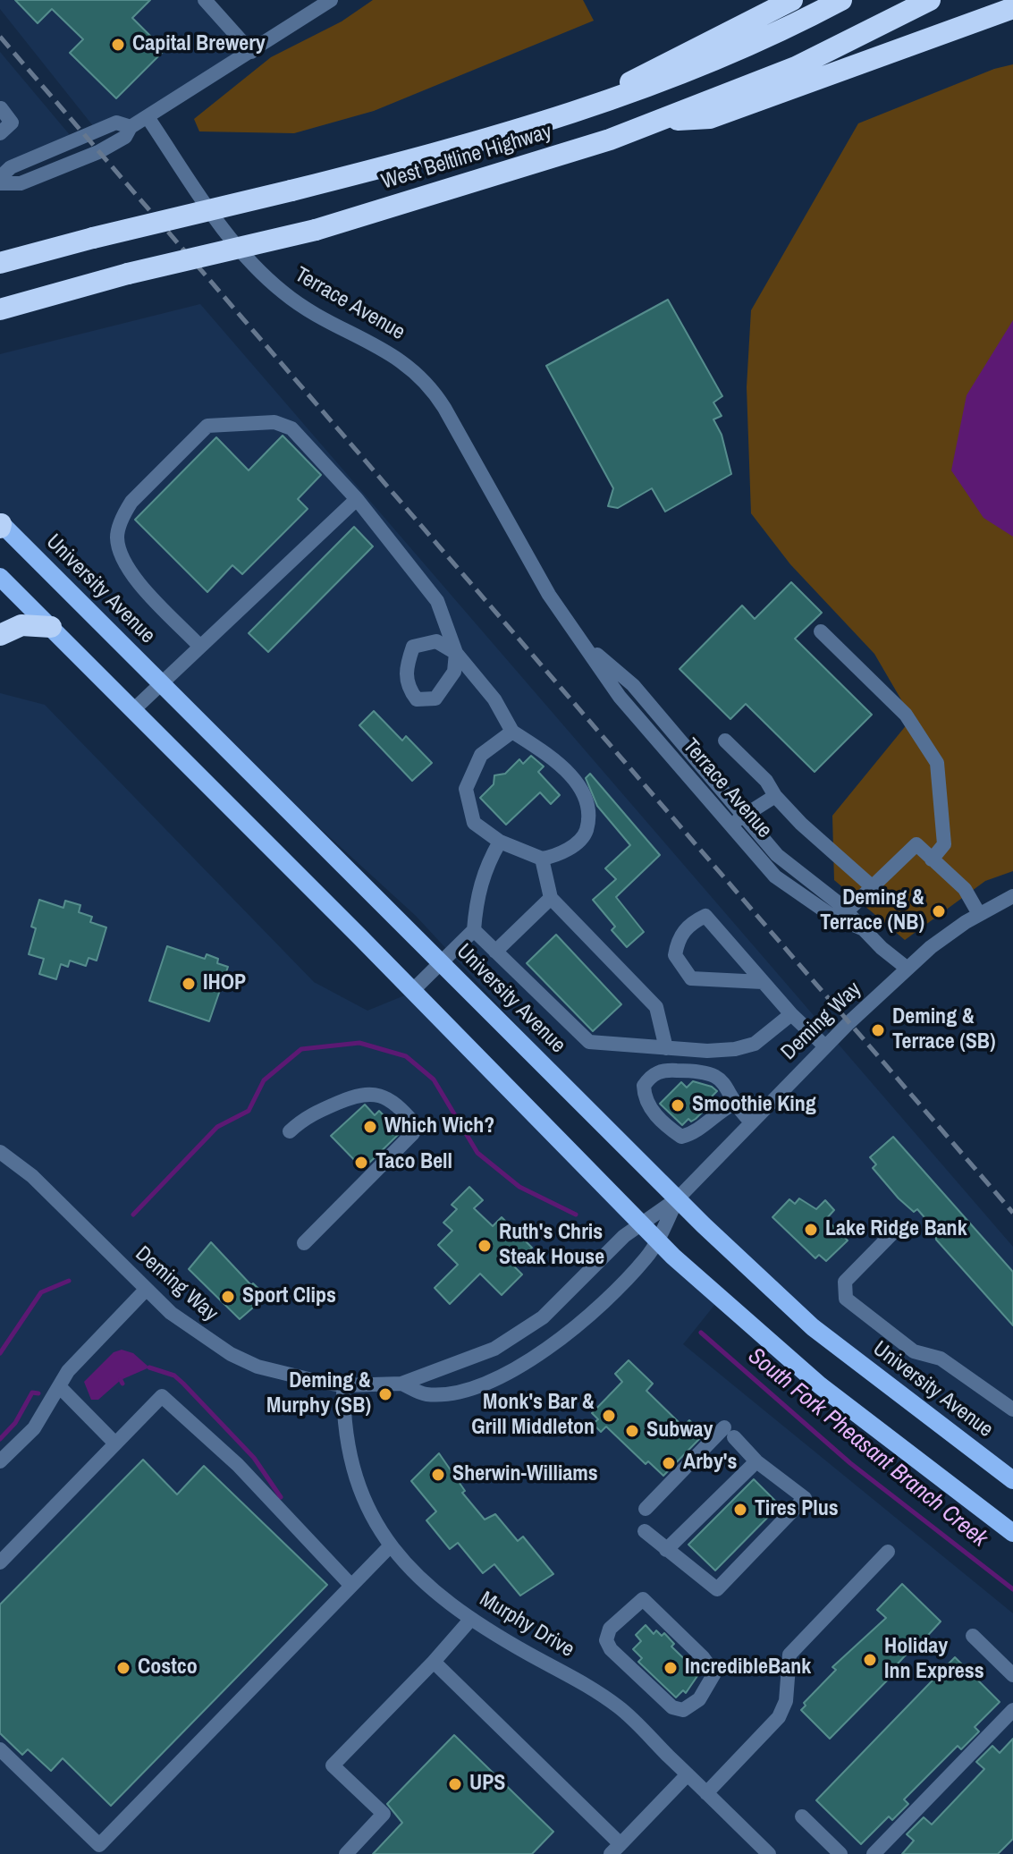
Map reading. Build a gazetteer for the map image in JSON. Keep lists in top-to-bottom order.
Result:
{
  "streets": {
    "highway": ["West Beltline Highway"],
    "main road": ["University Avenue"],
    "street": ["Terrace Avenue", "Deming Way", "Murphy Drive"]
  },
  "crossings": [
    ["Terrace Avenue", "Deming Way"],
    ["University Avenue", "Deming Way"],
    ["Deming Way", "Murphy Drive"]
  ],
  "water": ["South Fork Pheasant Branch Creek"],
  "places": [
    "Capital Brewery",
    "Deming & Terrace (NB)",
    "IHOP",
    "Deming & Terrace (SB)",
    "Smoothie King",
    "Which Wich?",
    "Taco Bell",
    "Lake Ridge Bank",
    "Ruth's Chris Steak House",
    "Sport Clips",
    "Deming & Murphy (SB)",
    "Monk's Bar & Grill Middleton",
    "Subway",
    "Arby's",
    "Sherwin-Williams",
    "Tires Plus",
    "Holiday Inn Express",
    "Costco",
    "IncredibleBank",
    "UPS"
  ]
}
